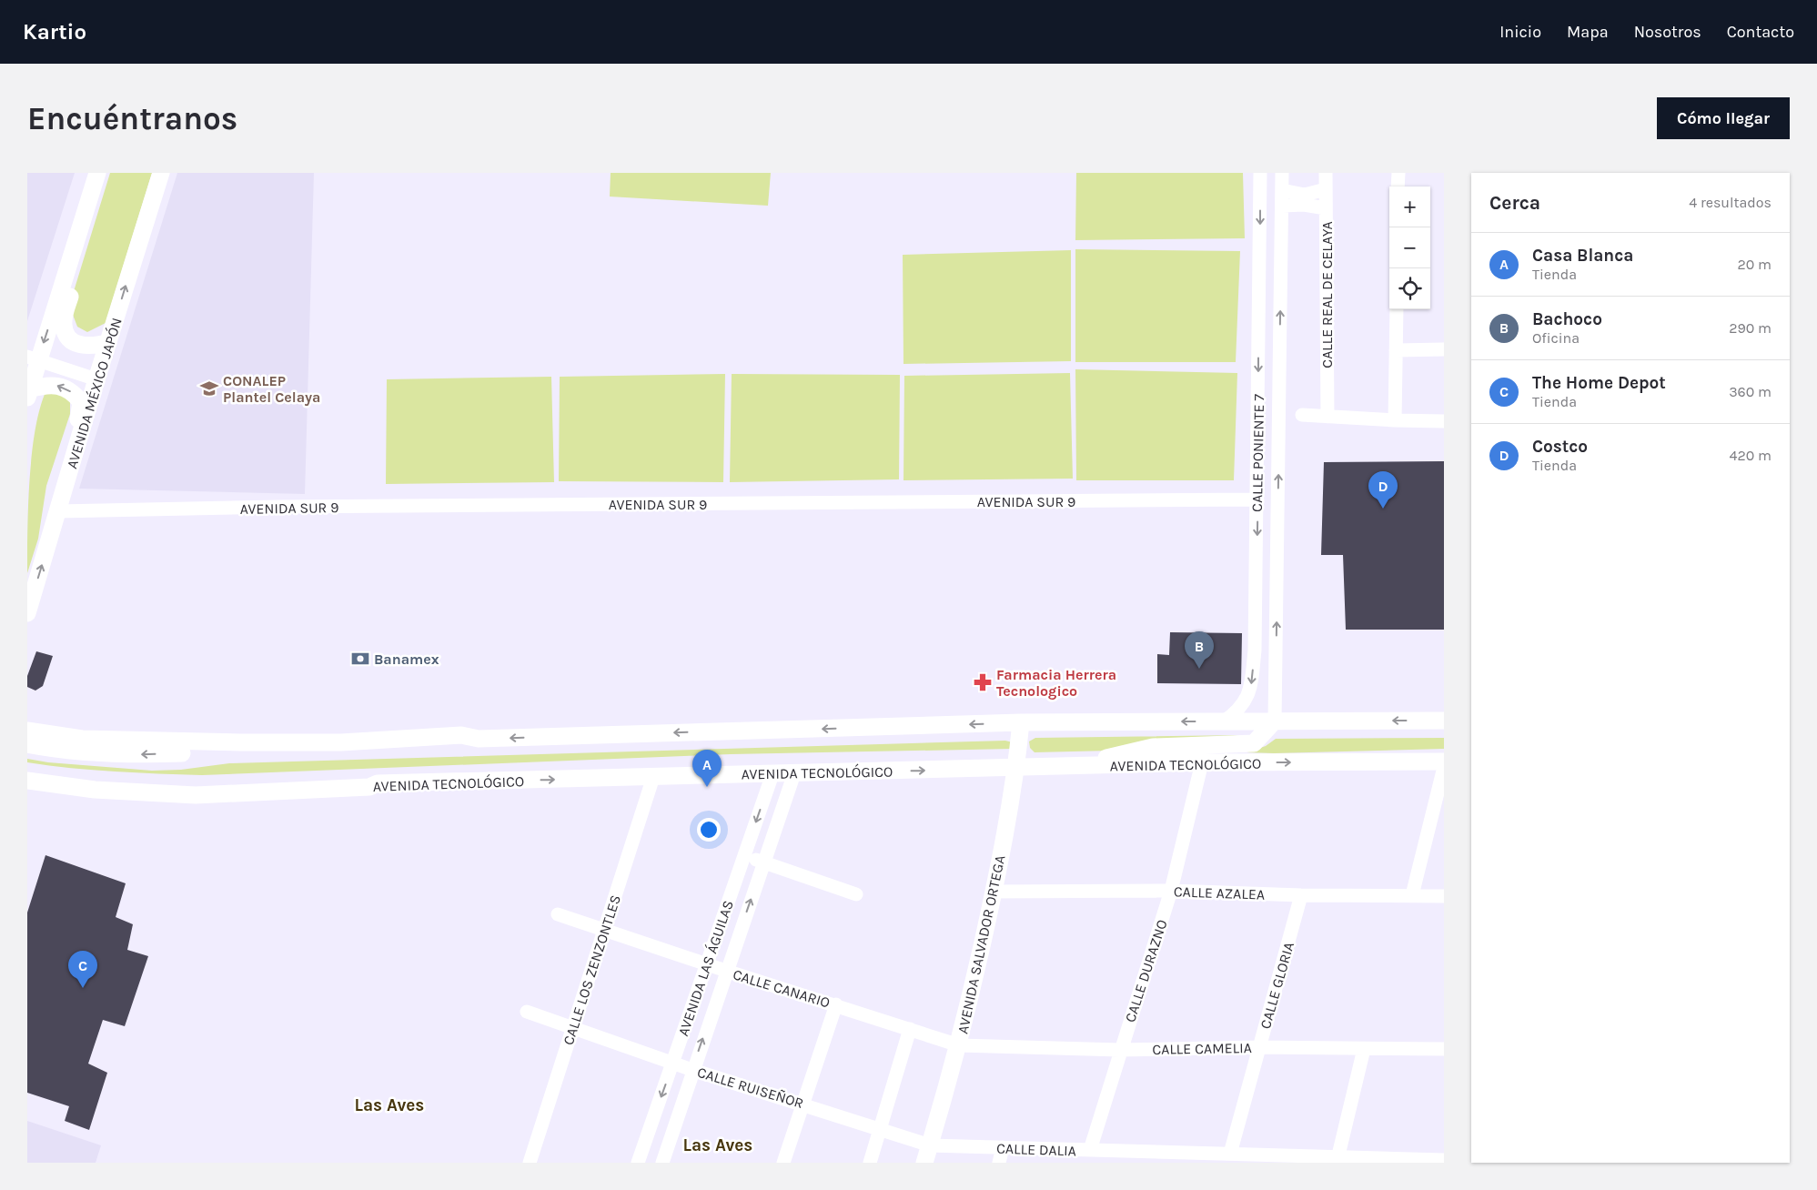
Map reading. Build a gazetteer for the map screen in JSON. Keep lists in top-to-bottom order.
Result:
{
  "streets": {
    "main road": ["AVENIDA MÉXICO JAPÓN", "AVENIDA TECNOLÓGICO", "AVENIDA SALVADOR ORTEGA"],
    "street": [
      "CALLE REAL DE CELAYA",
      "CALLE PONIENTE 7",
      "AVENIDA SUR 9",
      "CALLE AZALEA",
      "AVENIDA LAS ÁGUILAS",
      "CALLE LOS ZENZONTLES",
      "CALLE DURAZNO",
      "CALLE GLORIA",
      "CALLE CANARIO",
      "CALLE CAMELIA",
      "CALLE RUISEÑOR",
      "CALLE DALIA"
    ]
  },
  "crossings": [
    ["AVENIDA MÉXICO JAPÓN", "AVENIDA SUR 9"],
    ["CALLE PONIENTE 7", "AVENIDA SUR 9"],
    ["AVENIDA TECNOLÓGICO", "AVENIDA SALVADOR ORTEGA"],
    ["AVENIDA TECNOLÓGICO", "AVENIDA LAS ÁGUILAS"],
    ["AVENIDA TECNOLÓGICO", "CALLE LOS ZENZONTLES"],
    ["AVENIDA TECNOLÓGICO", "CALLE DURAZNO"],
    ["CALLE AZALEA", "AVENIDA SALVADOR ORTEGA"],
    ["CALLE AZALEA", "CALLE DURAZNO"],
    ["CALLE AZALEA", "CALLE GLORIA"],
    ["AVENIDA SALVADOR ORTEGA", "CALLE CANARIO"],
    ["AVENIDA SALVADOR ORTEGA", "CALLE CAMELIA"],
    ["AVENIDA SALVADOR ORTEGA", "CALLE RUISEÑOR"],
    ["AVENIDA SALVADOR ORTEGA", "CALLE DALIA"],
    ["AVENIDA LAS ÁGUILAS", "CALLE CANARIO"],
    ["AVENIDA LAS ÁGUILAS", "CALLE RUISEÑOR"],
    ["CALLE LOS ZENZONTLES", "CALLE CANARIO"],
    ["CALLE LOS ZENZONTLES", "CALLE RUISEÑOR"],
    ["CALLE DURAZNO", "CALLE CAMELIA"],
    ["CALLE DURAZNO", "CALLE DALIA"],
    ["CALLE GLORIA", "CALLE CAMELIA"],
    ["CALLE GLORIA", "CALLE DALIA"],
    ["CALLE CANARIO", "CALLE CAMELIA"],
    ["CALLE RUISEÑOR", "CALLE DALIA"]
  ],
  "districts": ["Las Aves", "Las Aves"],
  "places": {
    "school or university": ["CONALEP Plantel Celaya"],
    "bank": ["Banamex"],
    "pharmacy": ["Farmacia Herrera Tecnologico"]
  },
  "page": {
    "header": "Kartio",
    "nav": [
      "Inicio",
      "Mapa",
      "Nosotros",
      "Contacto"
    ],
    "buttons": "Cómo llegar",
    "title": "Encuéntranos",
    "heading": ["Cerca", "4 resultados"],
    "map_buttons": ["+", "−"],
    "list": [
      {
        "mark": "A",
        "name": "Casa Blanca",
        "note": "Tienda",
        "value": "20 m"
      },
      {
        "mark": "B",
        "name": "Bachoco",
        "note": "Oficina",
        "value": "290 m"
      },
      {
        "mark": "C",
        "name": "The Home Depot",
        "note": "Tienda",
        "value": "360 m"
      },
      {
        "mark": "D",
        "name": "Costco",
        "note": "Tienda",
        "value": "420 m"
      }
    ],
    "pins": [
      "D",
      "B",
      "A",
      "C"
    ]
  }
}
